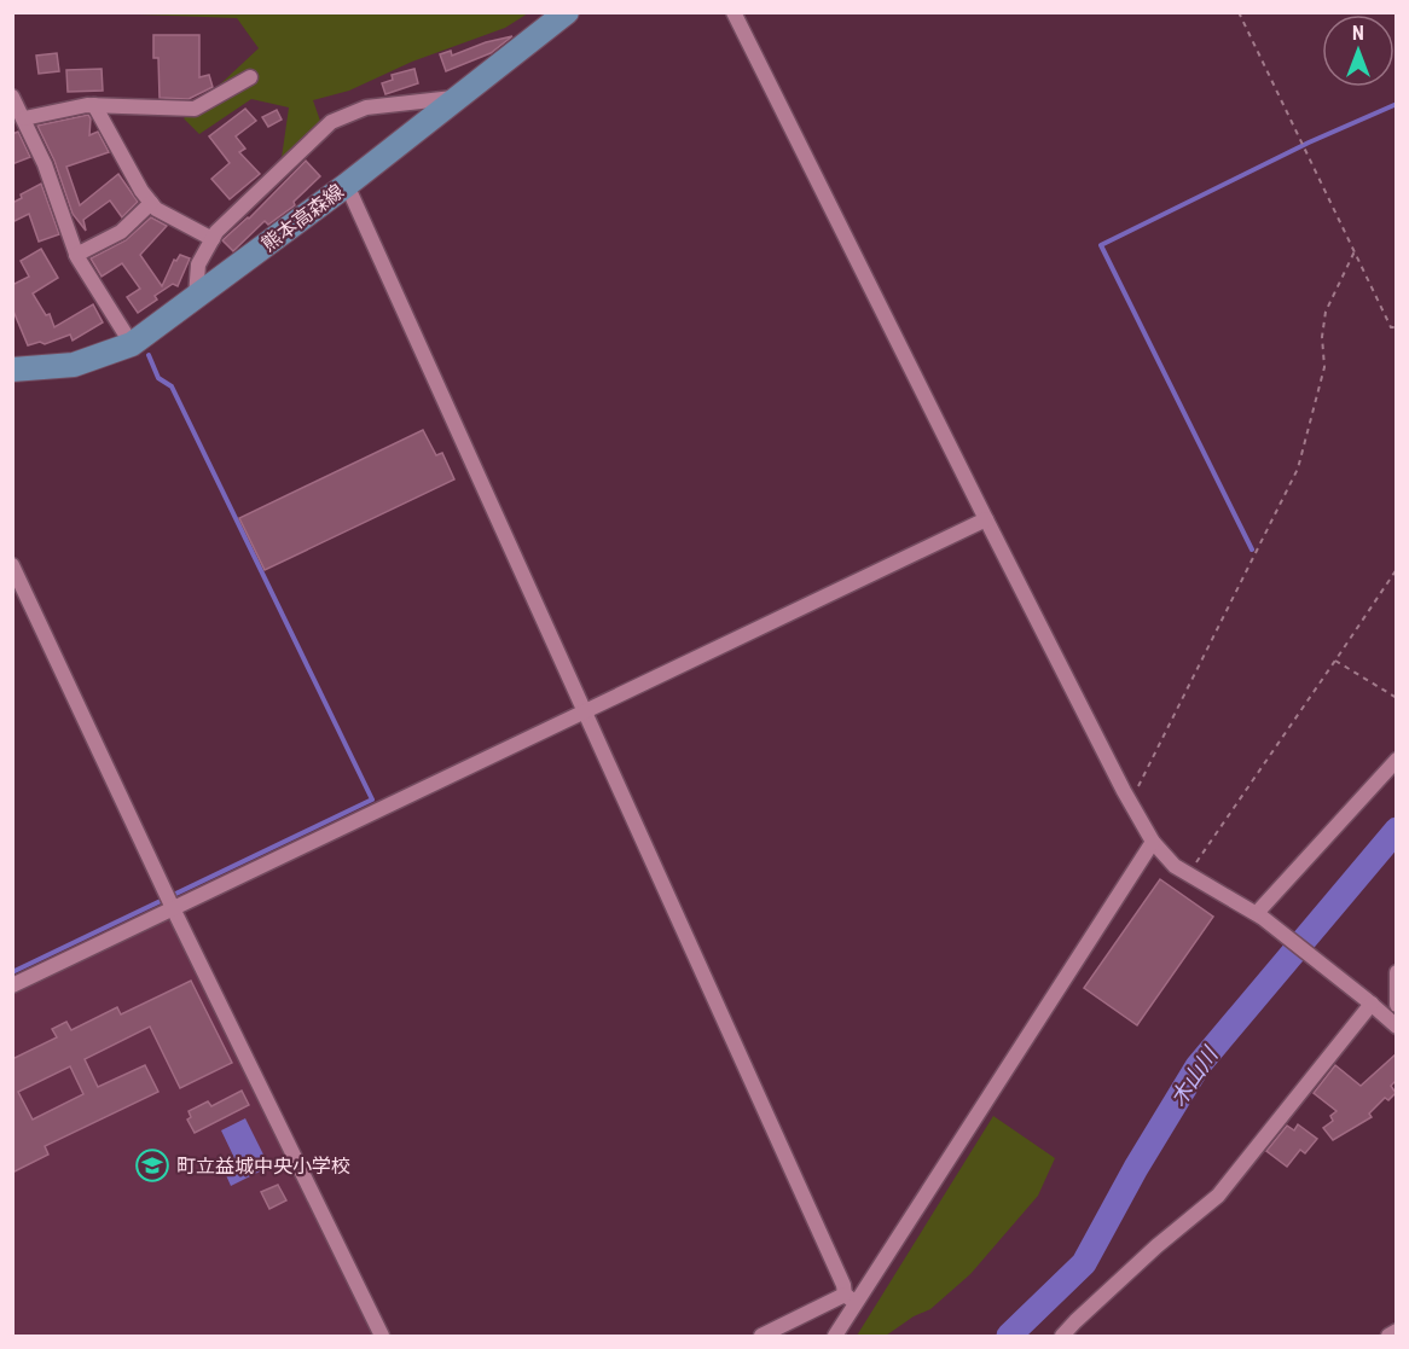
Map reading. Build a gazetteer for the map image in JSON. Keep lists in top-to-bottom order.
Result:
{
  "streets": {
    "main road": ["熊本高森線"]
  },
  "water": ["木山川"],
  "places": {
    "school or university": ["町立益城中央小学校"]
  },
  "north": "top"
}
